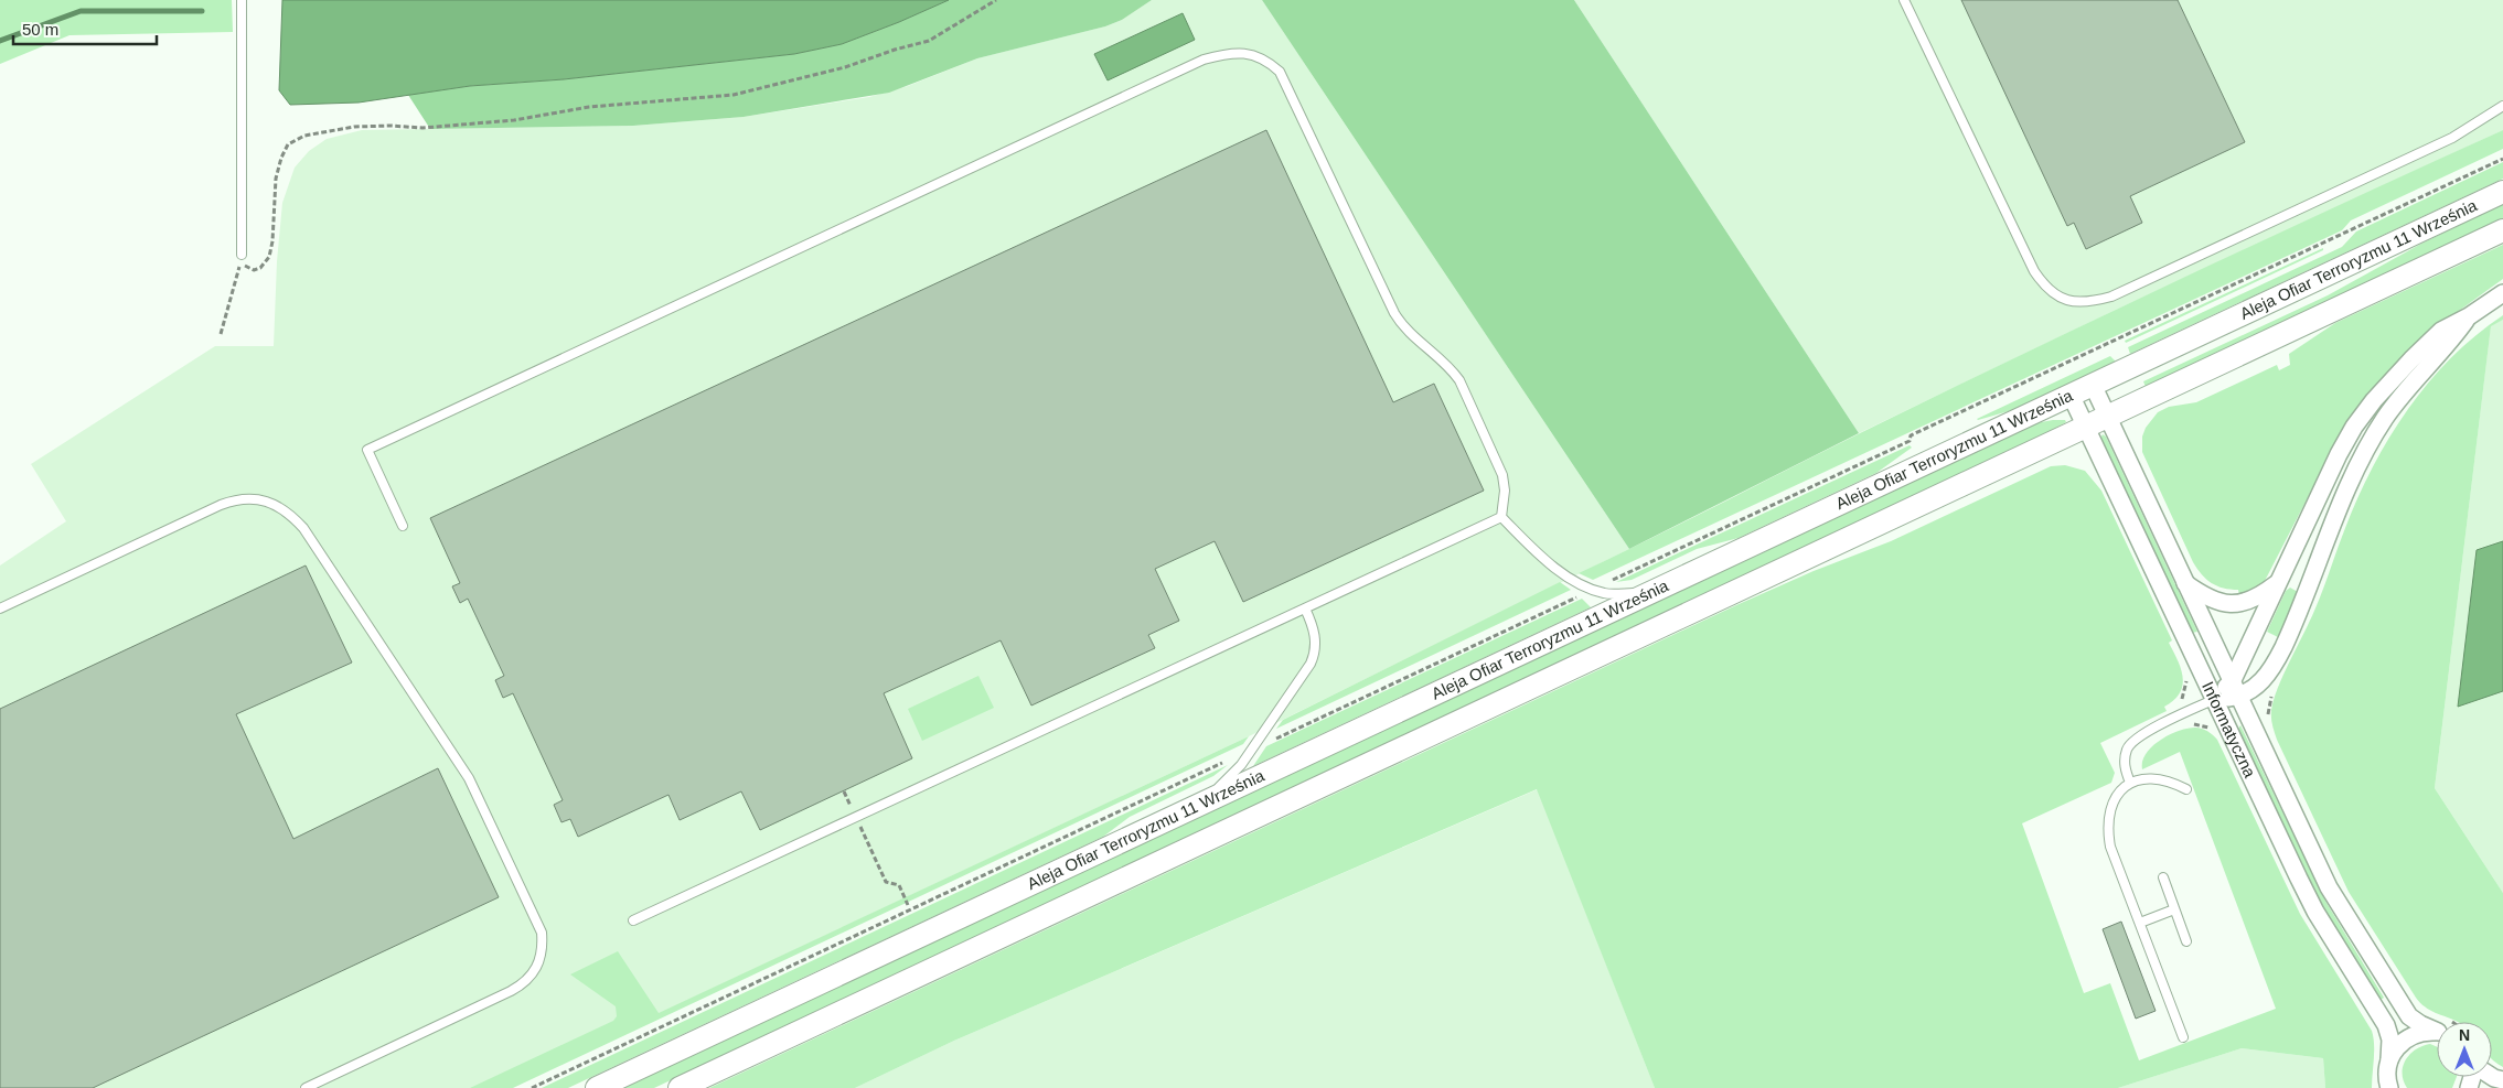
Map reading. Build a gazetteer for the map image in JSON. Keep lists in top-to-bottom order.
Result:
{
  "streets": {
    "street": ["Aleja Ofiar Terroryzmu 11 Września", "Informatyczna"]
  },
  "crossings": [
    ["Aleja Ofiar Terroryzmu 11 Września", "Informatyczna"]
  ],
  "scale_bar": "50 m",
  "north": "top"
}
